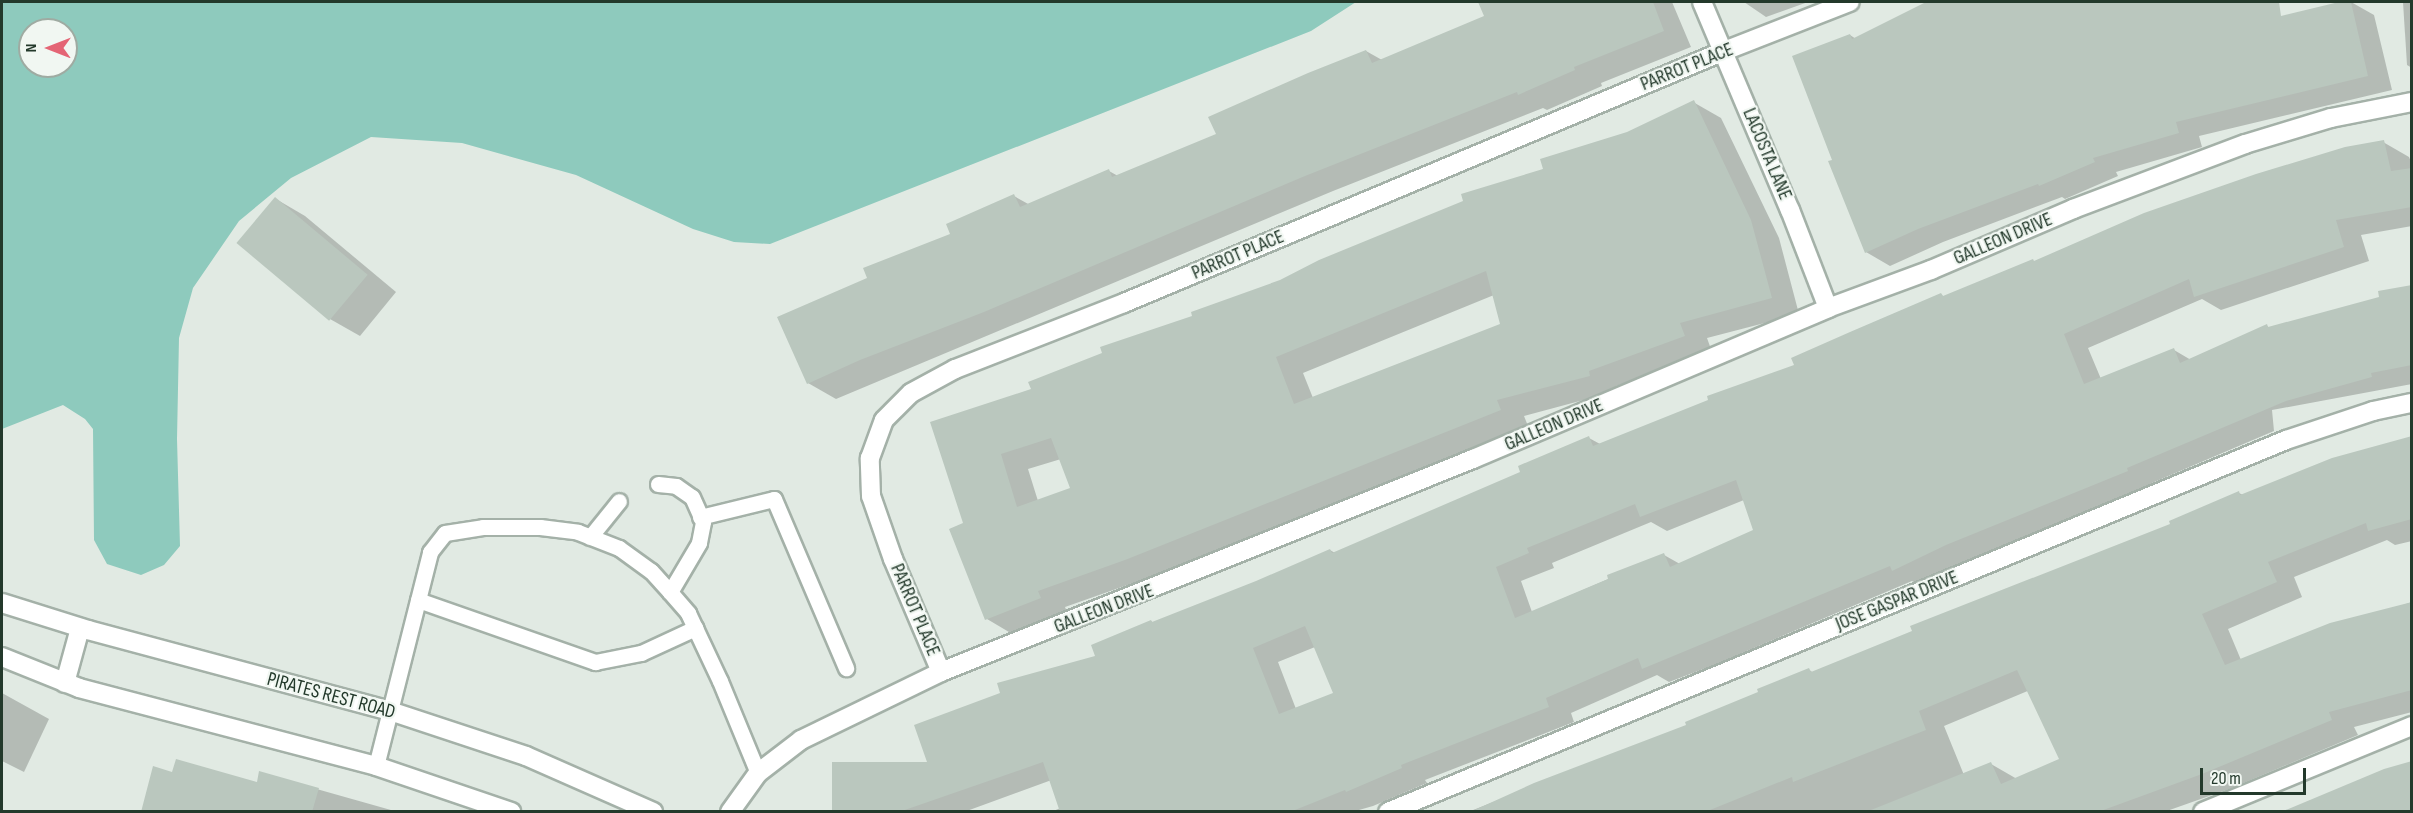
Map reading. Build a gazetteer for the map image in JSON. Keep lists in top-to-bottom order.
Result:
{
  "streets": {
    "street": [
      "PARROT PLACE",
      "LACOSTA LANE",
      "GALLEON DRIVE",
      "JOSE GASPAR DRIVE",
      "PIRATES REST ROAD"
    ]
  },
  "crossings": [
    ["PARROT PLACE", "LACOSTA LANE"],
    ["PARROT PLACE", "GALLEON DRIVE"],
    ["LACOSTA LANE", "GALLEON DRIVE"]
  ],
  "scale_bar": "20 m",
  "north": "left"
}
